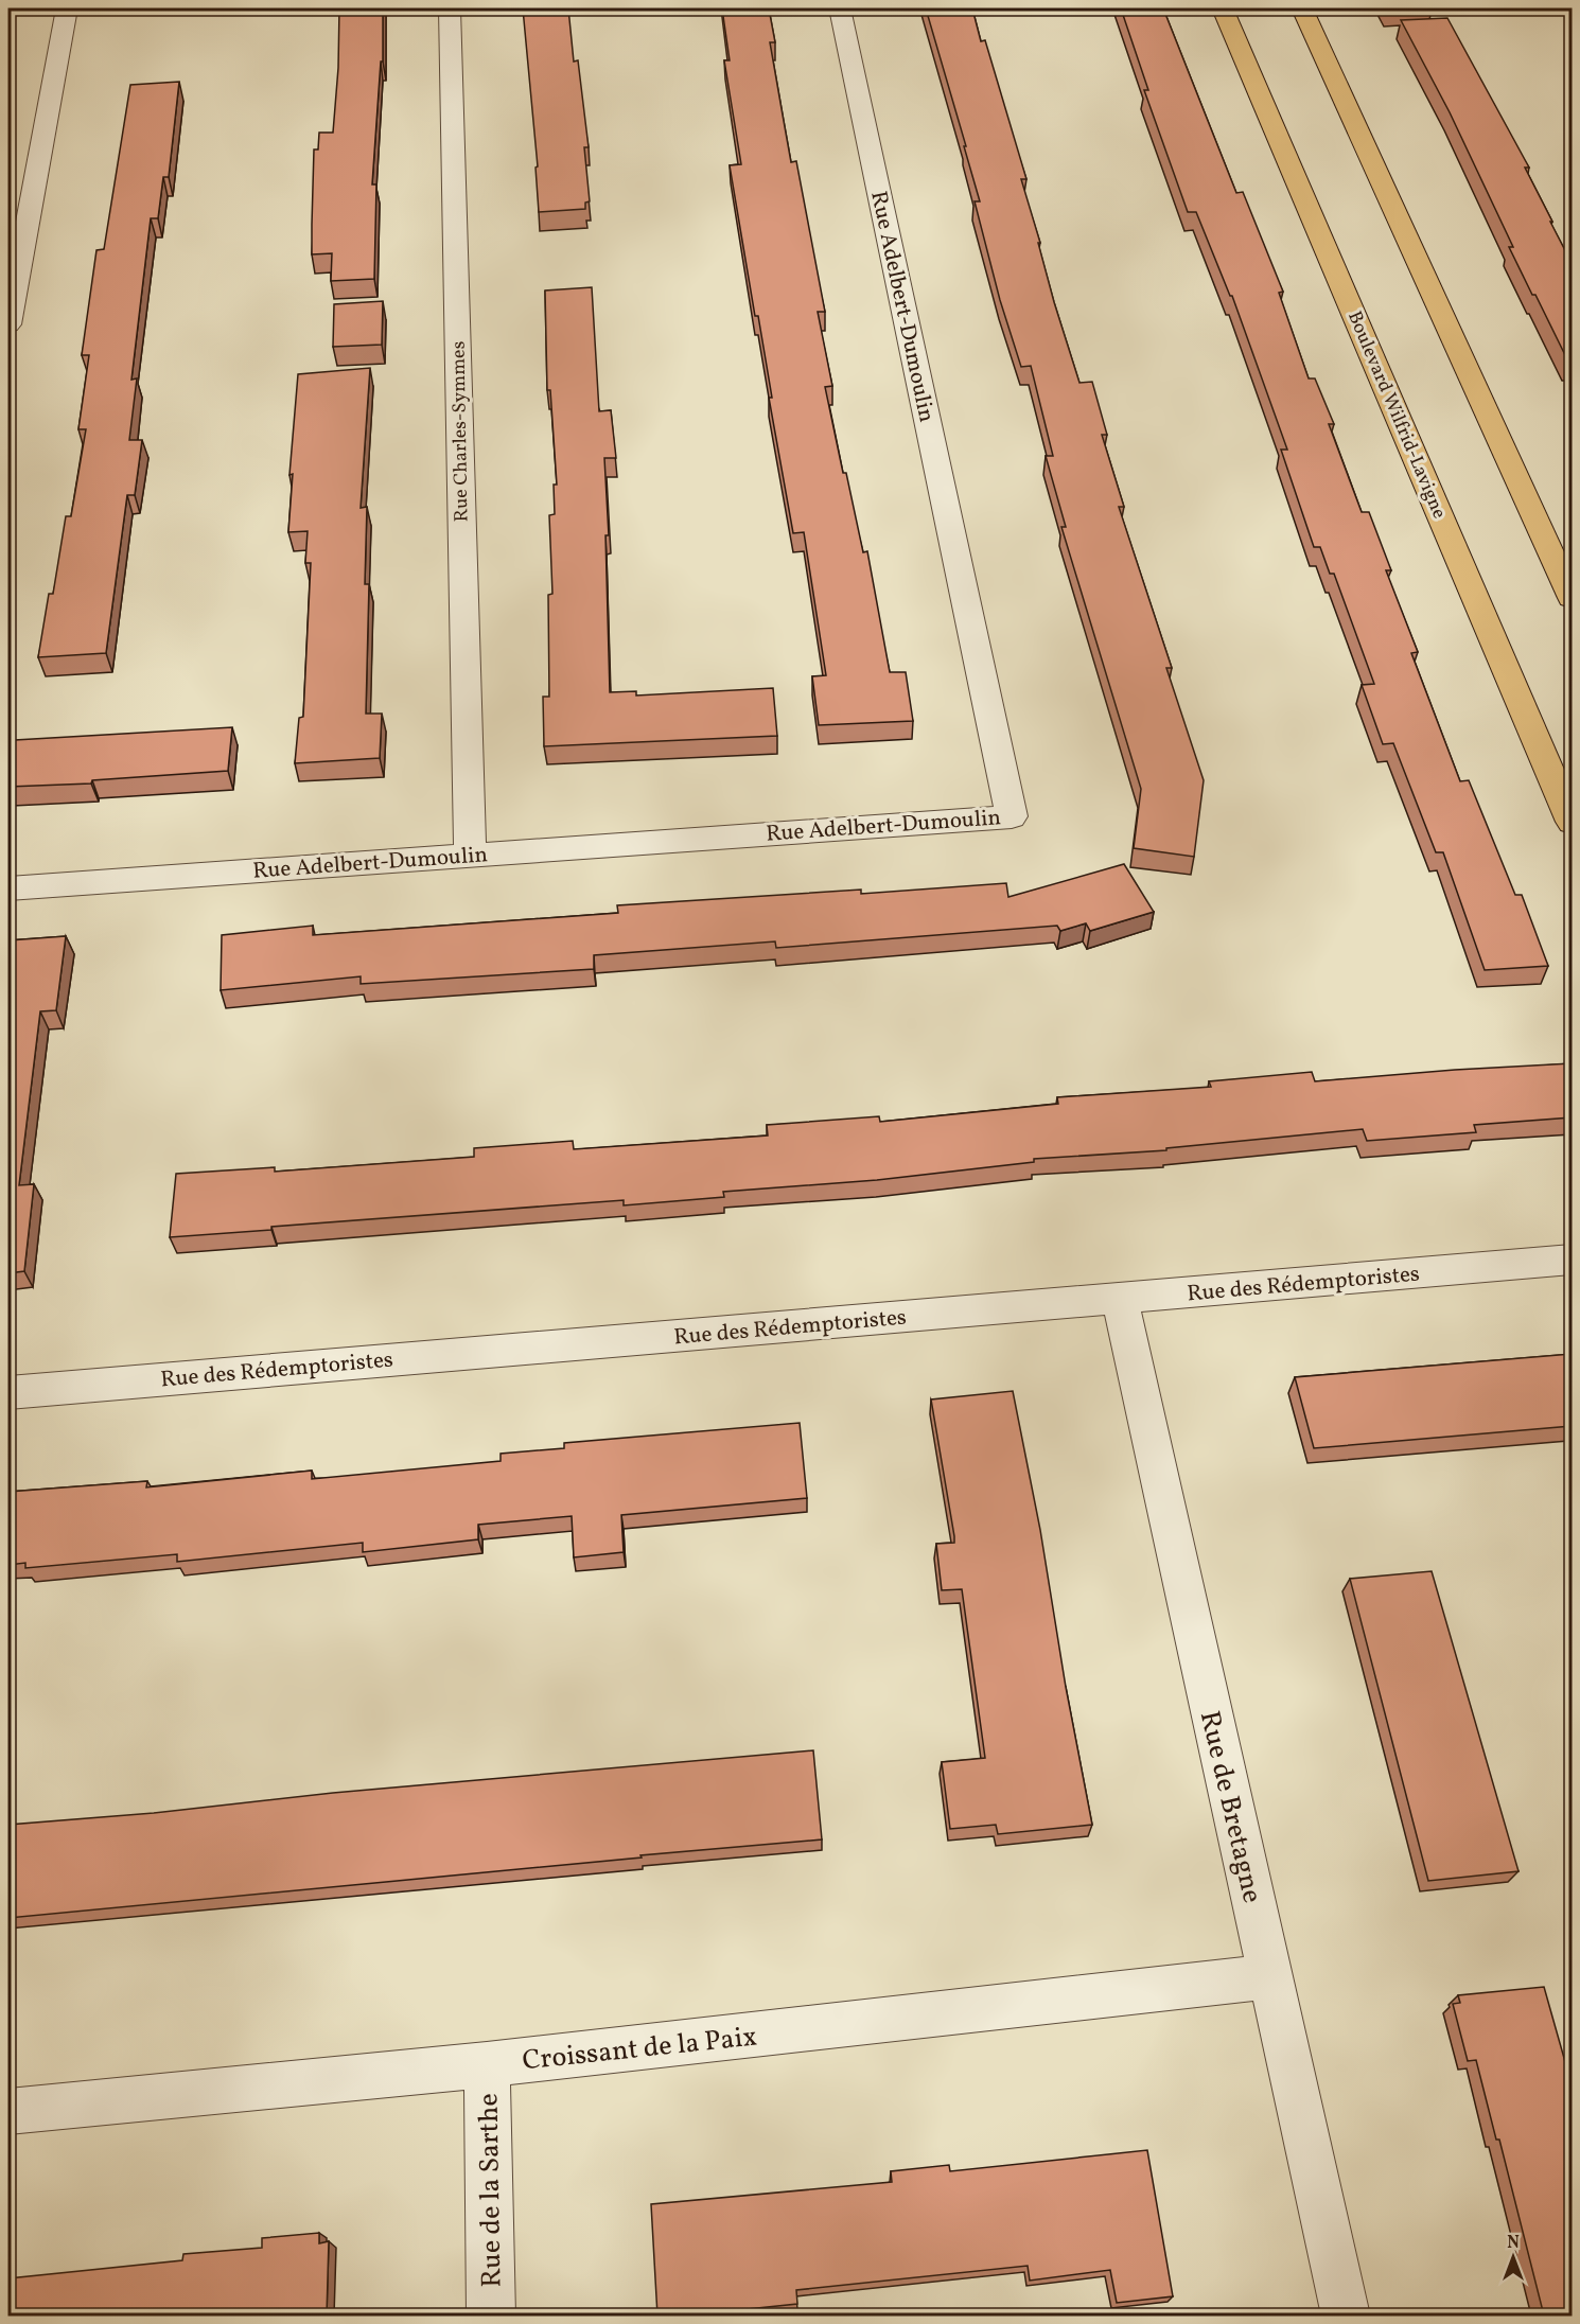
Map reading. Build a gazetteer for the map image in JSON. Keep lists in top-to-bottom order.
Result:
{
  "streets": {
    "main road": ["Boulevard Wilfrid-Lavigne"],
    "street": [
      "Rue Adelbert-Dumoulin",
      "Rue Charles-Symmes",
      "Rue des Rédemptoristes",
      "Rue de Bretagne",
      "Croissant de la Paix",
      "Rue de la Sarthe"
    ]
  },
  "crossings": [
    ["Rue Adelbert-Dumoulin", "Rue Charles-Symmes"],
    ["Rue des Rédemptoristes", "Rue de Bretagne"],
    ["Rue de Bretagne", "Croissant de la Paix"],
    ["Croissant de la Paix", "Rue de la Sarthe"]
  ],
  "north": "top"
}
